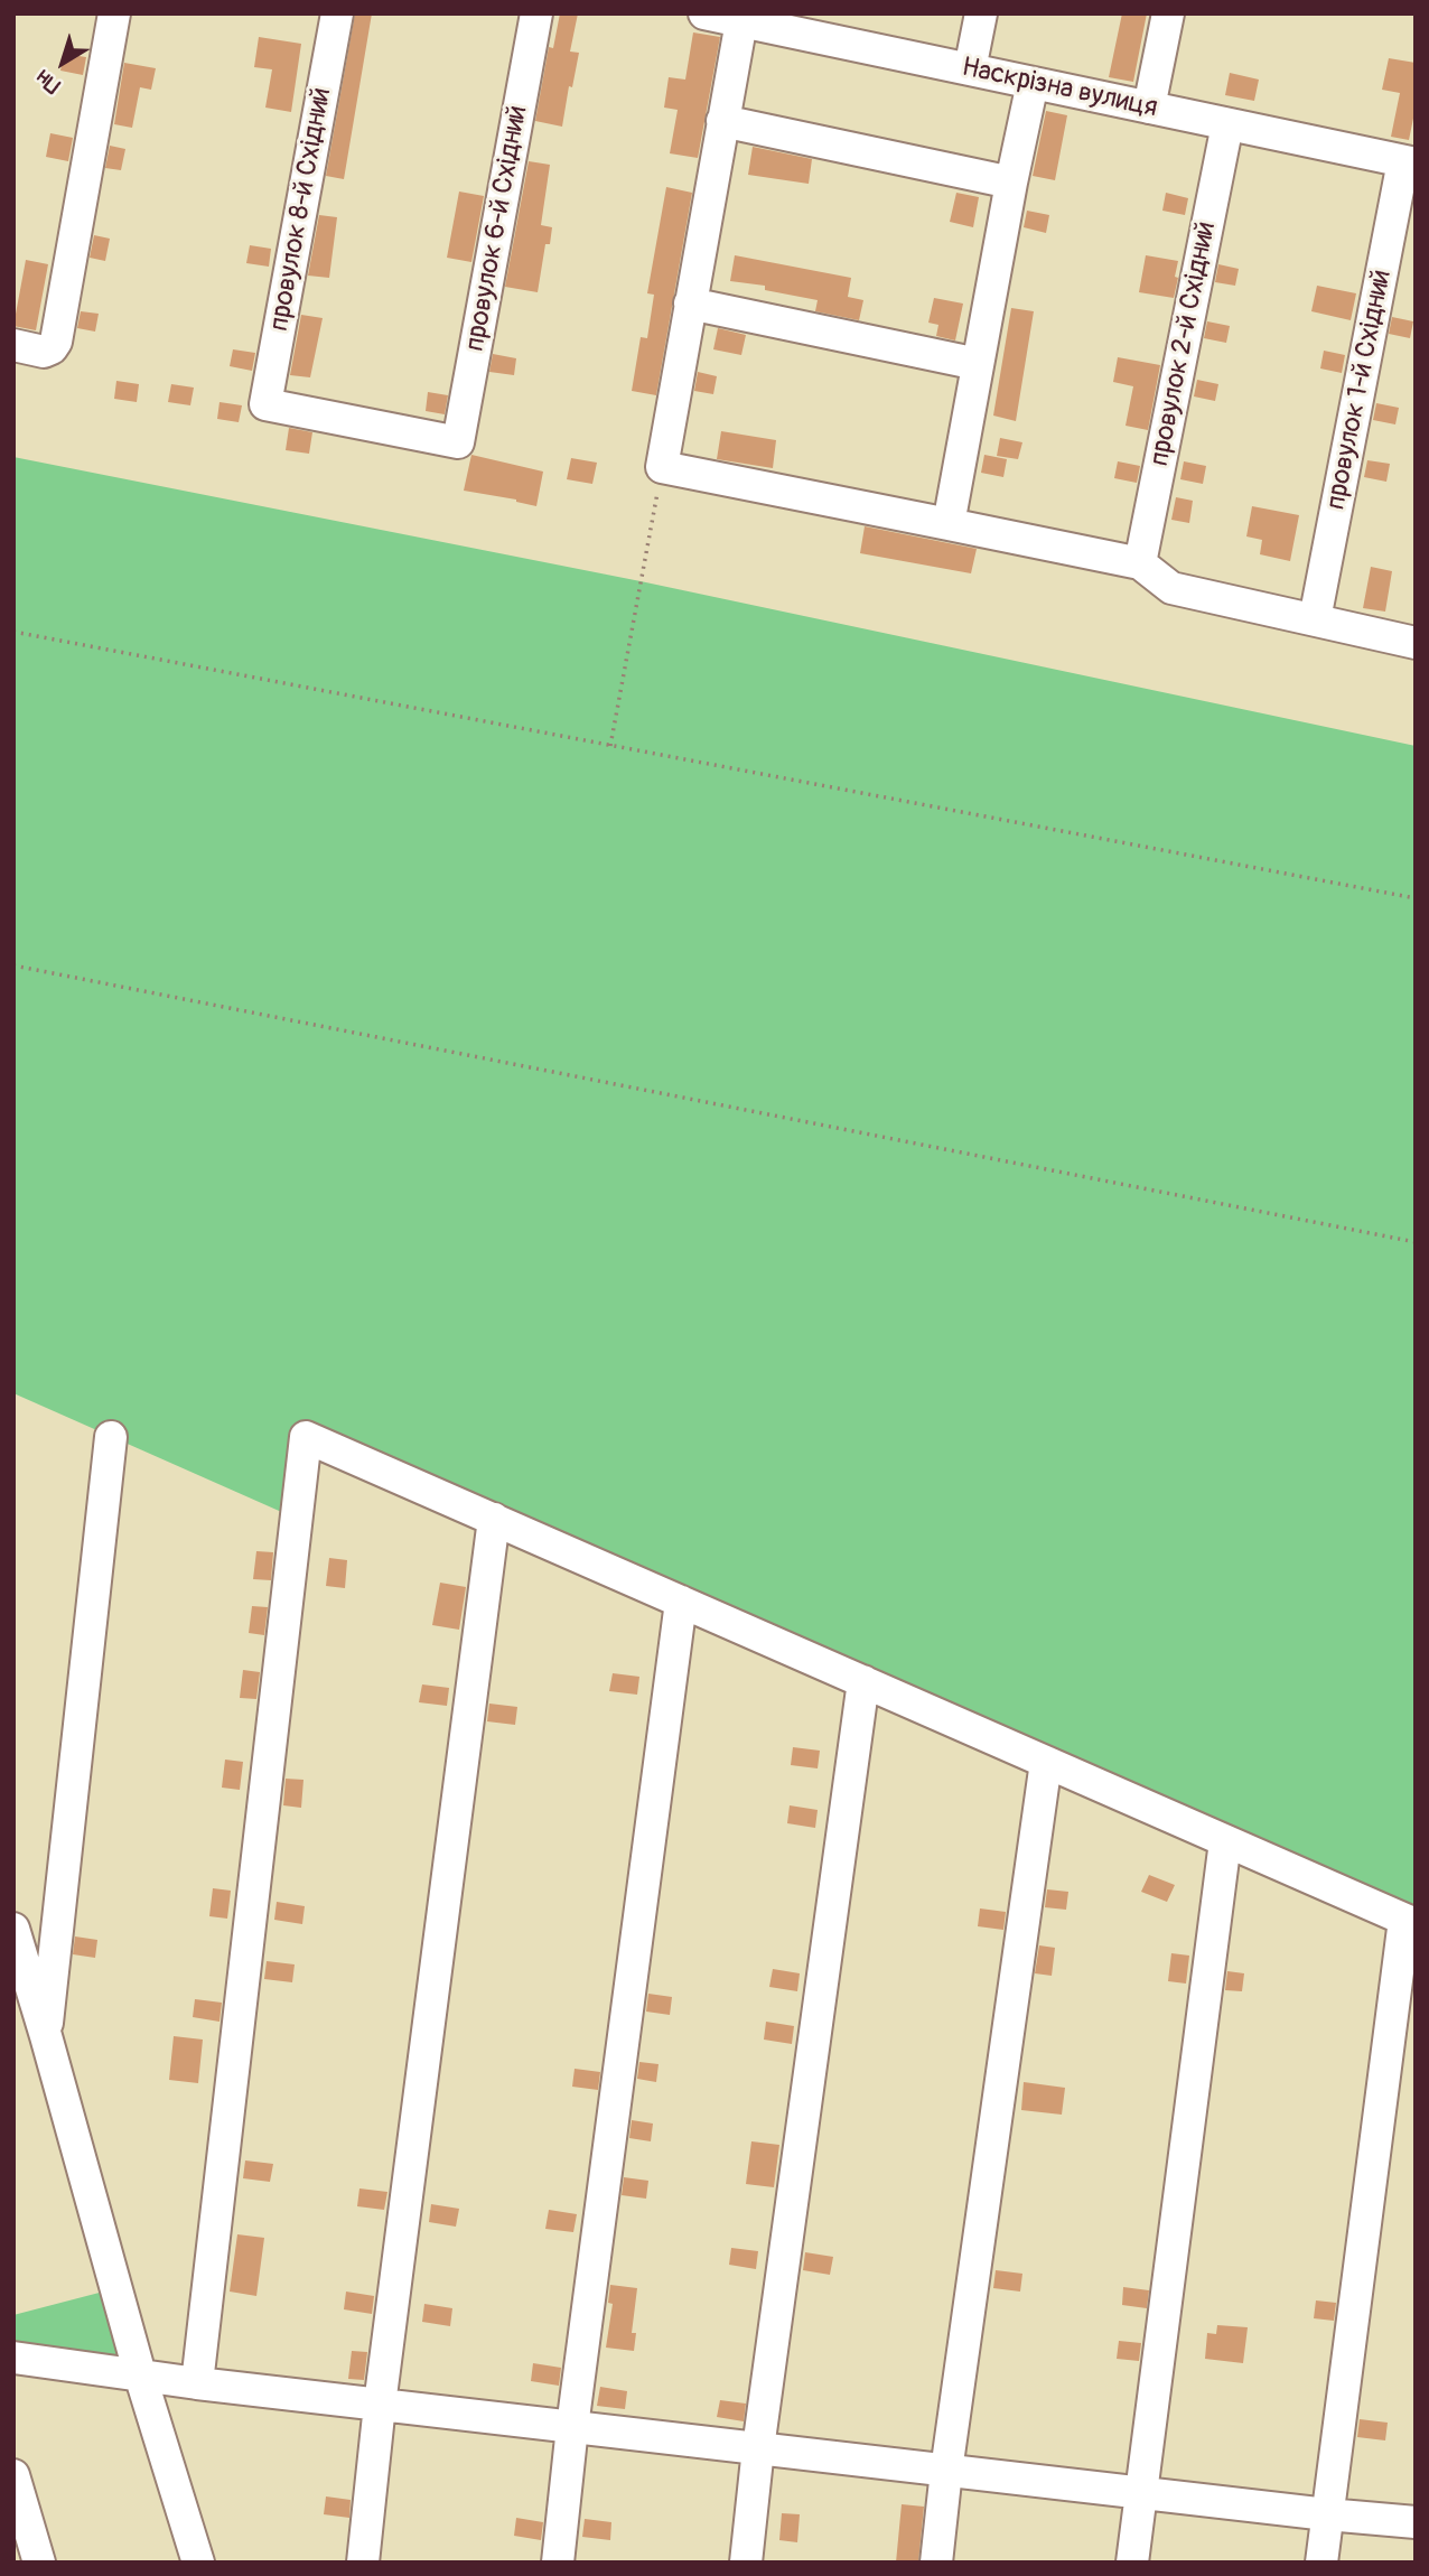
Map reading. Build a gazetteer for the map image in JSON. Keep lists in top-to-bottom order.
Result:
{
  "streets": {
    "street": [
      "Наскрізна вулиця",
      "провулок 8-й Східний",
      "провулок 6-й Східний",
      "провулок 2-й Східний",
      "провулок 1-й Східний"
    ]
  },
  "crossings": [
    ["Наскрізна вулиця", "провулок 2-й Східний"],
    ["Наскрізна вулиця", "провулок 1-й Східний"],
    ["провулок 8-й Східний", "провулок 6-й Східний"]
  ],
  "north": "bottom left"
}
